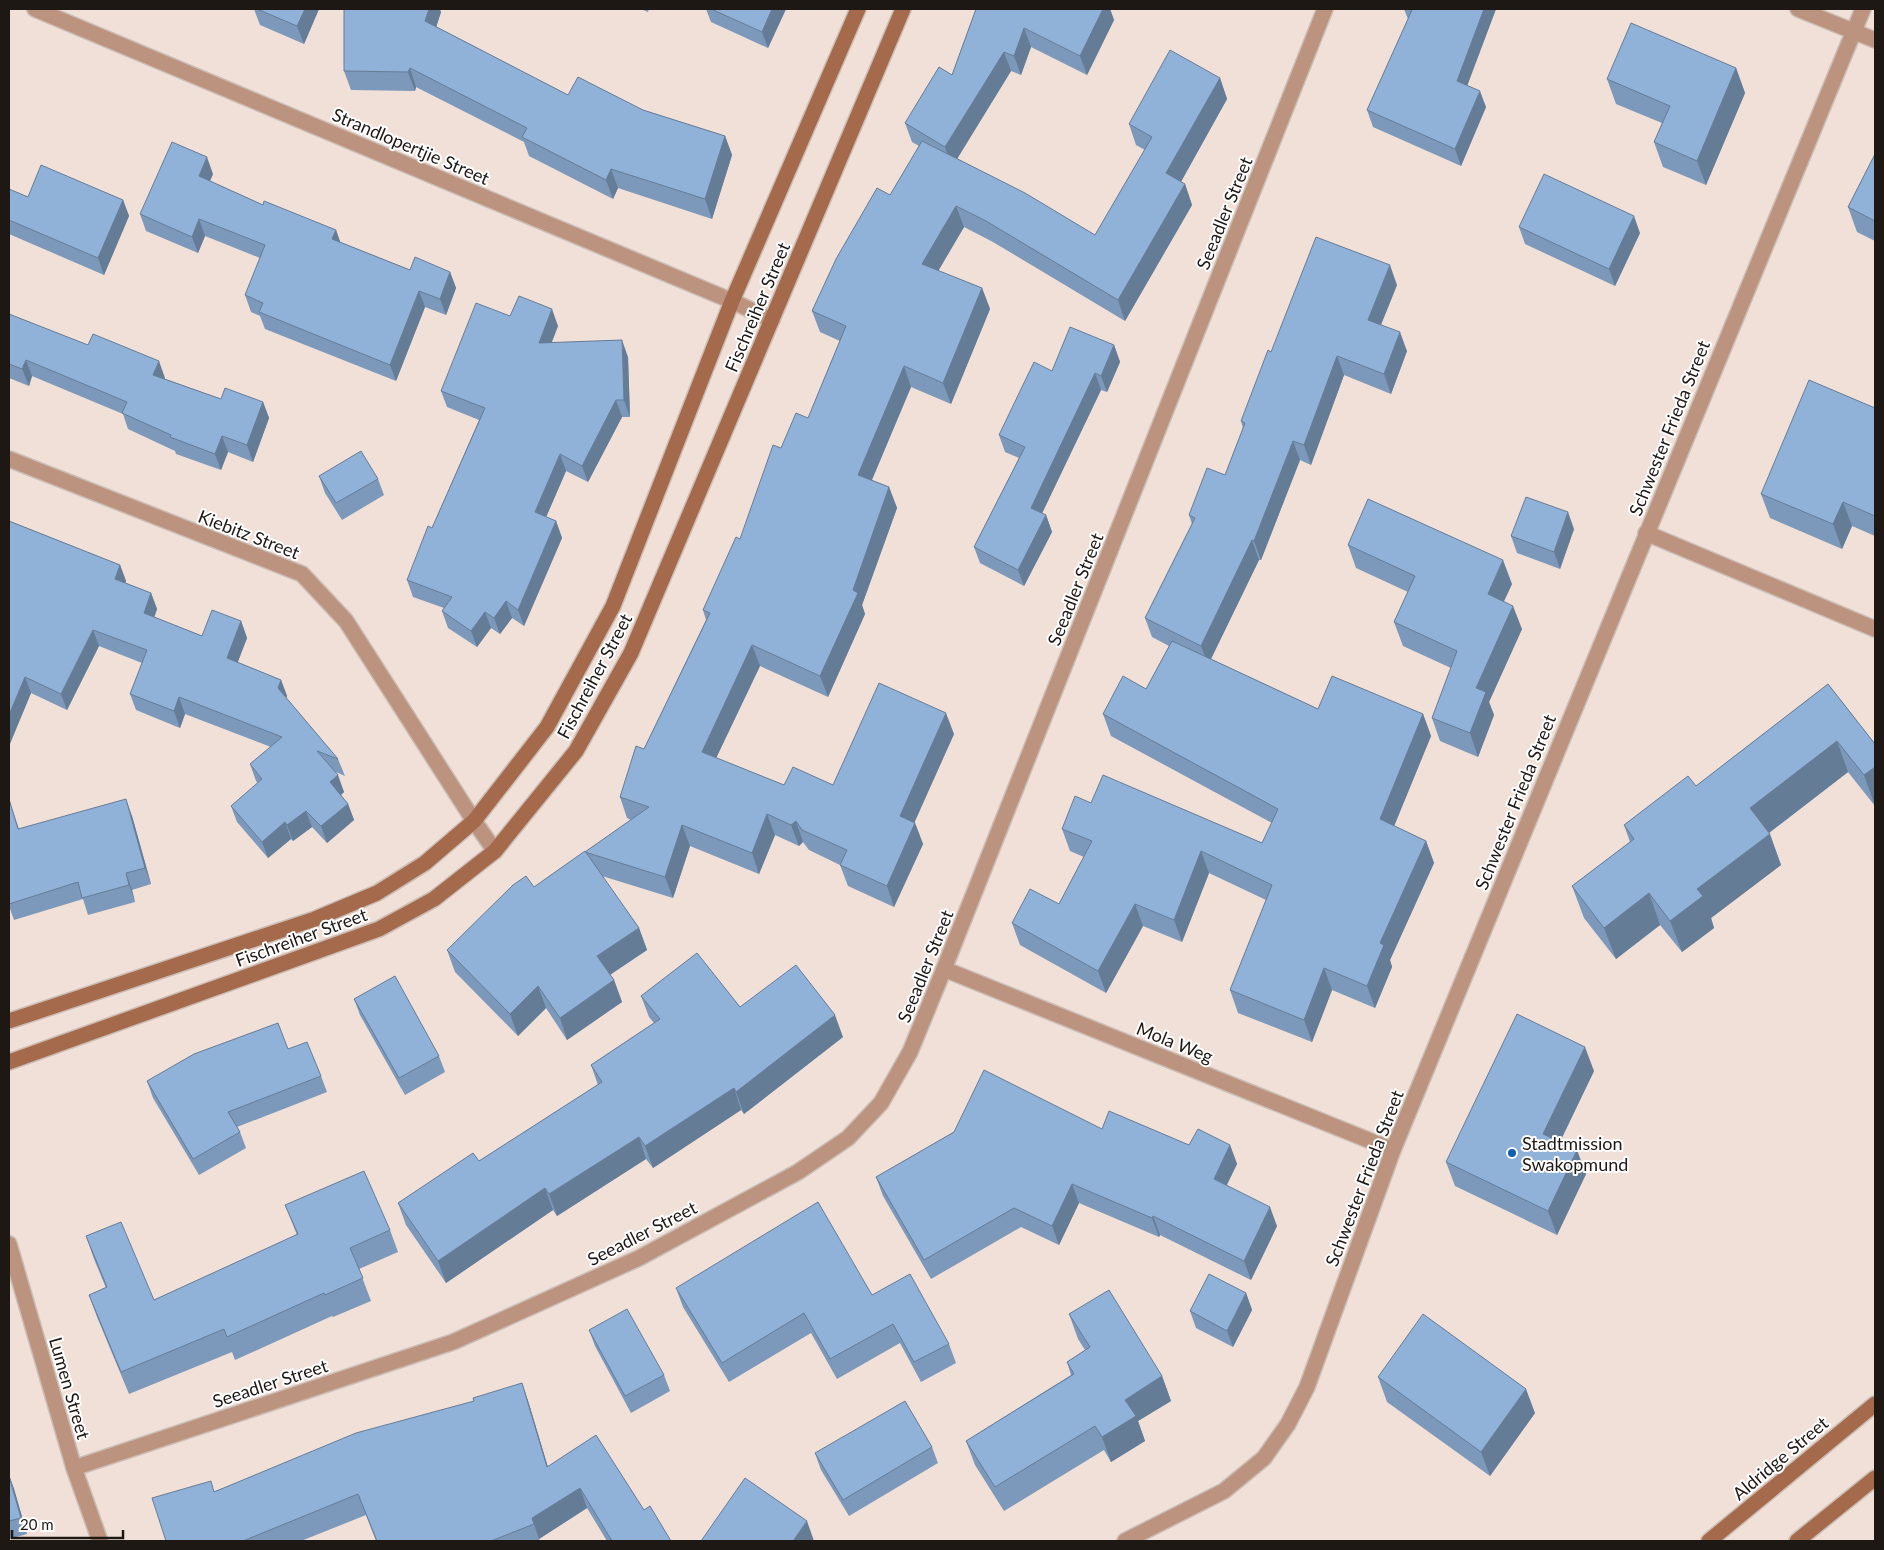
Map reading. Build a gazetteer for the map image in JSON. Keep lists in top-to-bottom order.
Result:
{
  "streets": {
    "street": [
      "Strandlopertjie Street",
      "Seeadler Street",
      "Fischreiher Street",
      "Schwester Frieda Street",
      "Kiebitz Street",
      "Mola Weg",
      "Lumen Street",
      "Aldridge Street"
    ]
  },
  "crossings": [
    ["Strandlopertjie Street", "Fischreiher Street"],
    ["Seeadler Street", "Mola Weg"],
    ["Seeadler Street", "Lumen Street"],
    ["Fischreiher Street", "Kiebitz Street"],
    ["Schwester Frieda Street", "Mola Weg"]
  ],
  "places": ["Stadtmission Swakopmund"],
  "scale_bar": "20 m"
}
